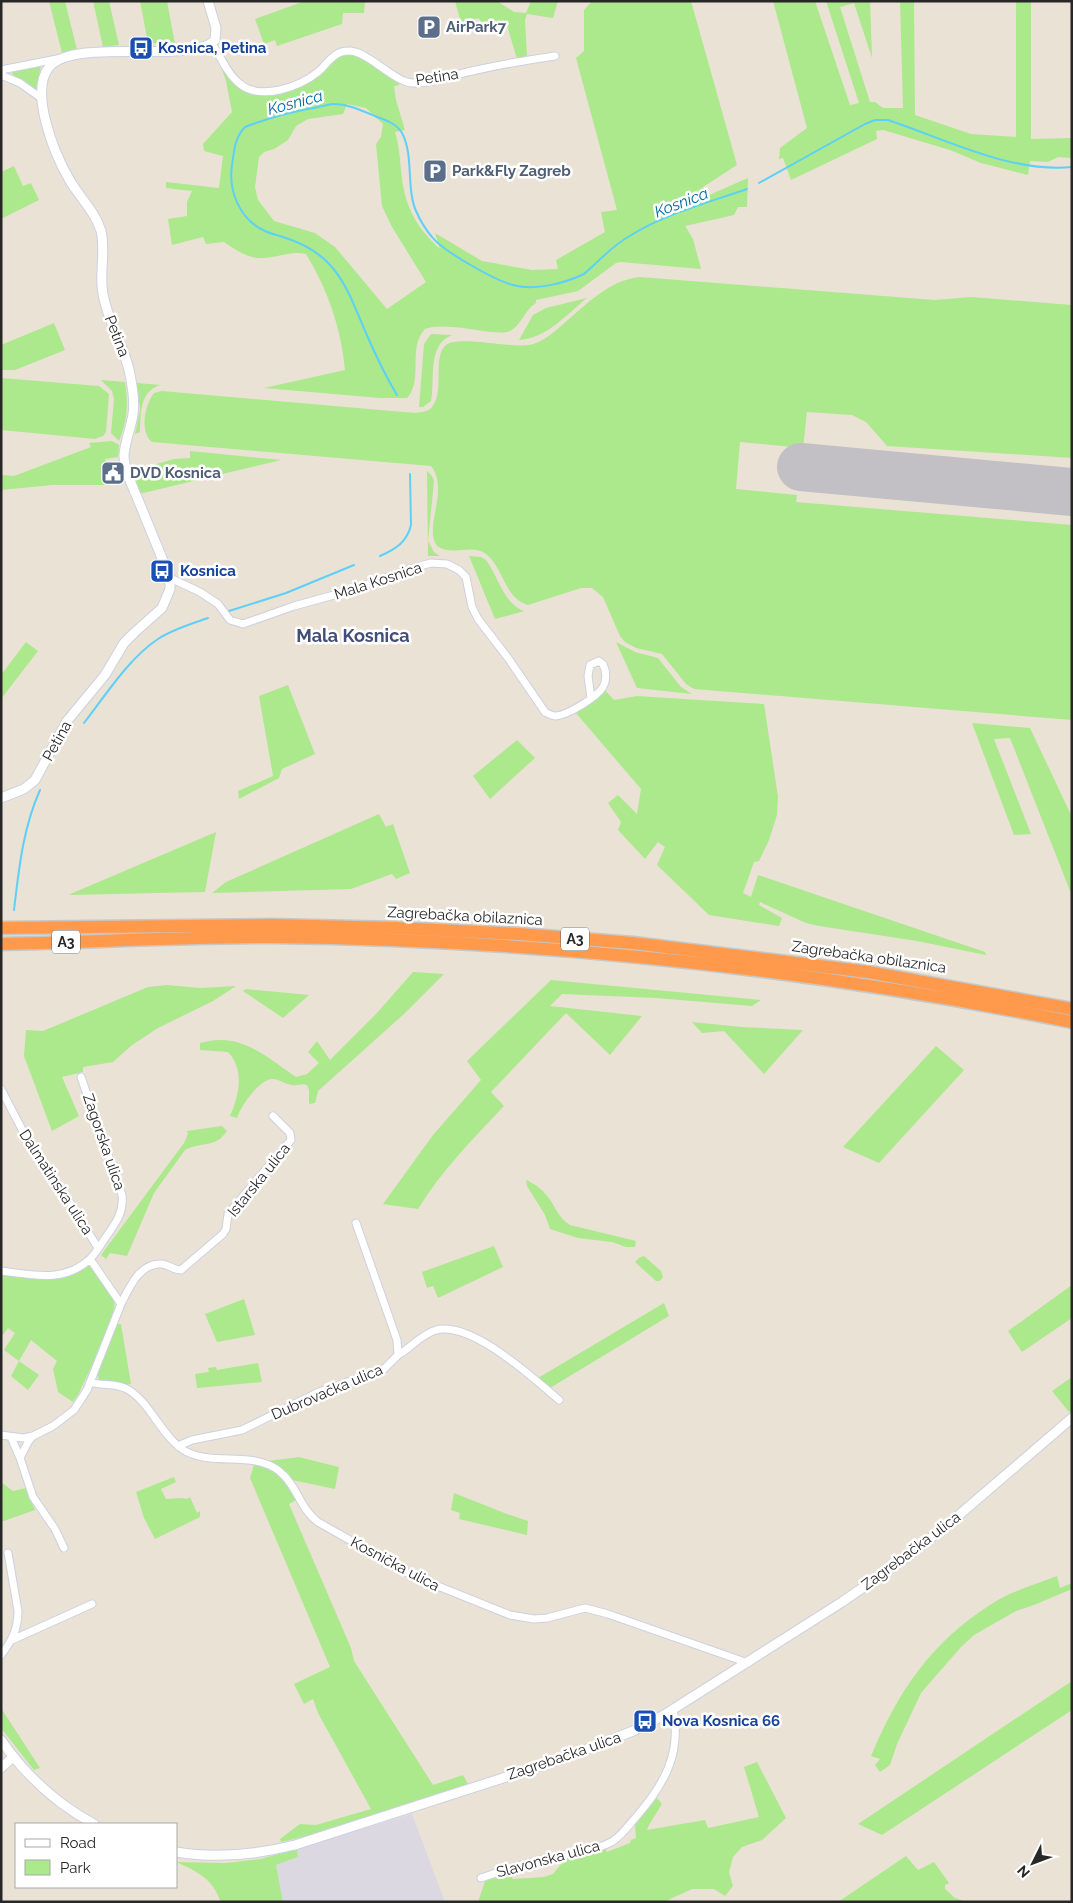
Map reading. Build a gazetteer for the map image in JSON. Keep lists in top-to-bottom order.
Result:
{
  "streets": {
    "highway": ["Zagrebačka obilaznica", "A3"],
    "street": [
      "Petina",
      "Mala Kosnica",
      "Zagorska ulica",
      "Istarska ulica",
      "Dalmatinska ulica",
      "Dubrovačka ulica",
      "Zagrebačka ulica",
      "Kosnička ulica",
      "Slavonska ulica"
    ]
  },
  "crossings": [
    ["Petina", "Mala Kosnica"],
    ["Zagorska ulica", "Dalmatinska ulica"],
    ["Dubrovačka ulica", "Kosnička ulica"],
    ["Zagrebačka ulica", "Kosnička ulica"],
    ["Zagrebačka ulica", "Slavonska ulica"]
  ],
  "districts": ["Mala Kosnica"],
  "water": ["Kosnica"],
  "places": {
    "parking": ["AirPark7", "Park&Fly Zagreb"],
    "bus stop": ["Kosnica, Petina", "Kosnica", "Nova Kosnica 66"],
    "public building": ["DVD Kosnica"]
  },
  "legend": ["Road", "Park"],
  "north": "bottom left"
}
